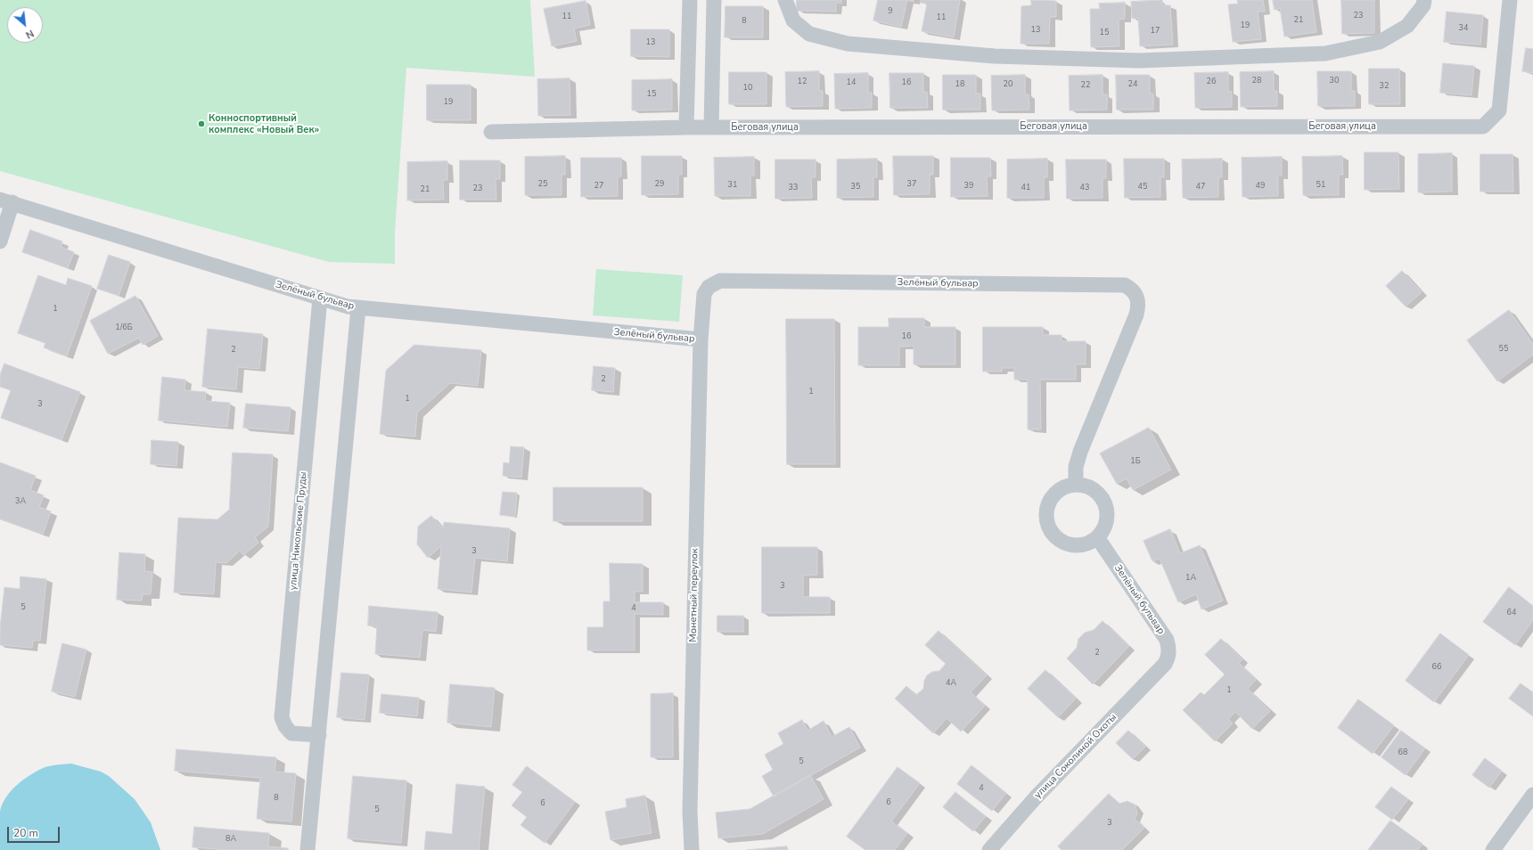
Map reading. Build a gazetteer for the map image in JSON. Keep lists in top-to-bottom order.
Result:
{
  "streets": {
    "street": [
      "Беговая улица",
      "Зелёный бульвар",
      "улица Никольские Пруды",
      "Монетный переулок",
      "улица Соколиной Охоты"
    ]
  },
  "crossings": [
    ["Зелёный бульвар", "улица Никольские Пруды"],
    ["Зелёный бульвар", "Монетный переулок"],
    ["Зелёный бульвар", "улица Соколиной Охоты"]
  ],
  "places": ["Конноспортивный комплекс «Новый Век»"],
  "house_numbers": [
    "9",
    "23",
    "11",
    "11",
    "21",
    "8",
    "19",
    "34",
    "13",
    "17",
    "15",
    "13",
    "28",
    "30",
    "12",
    "26",
    "14",
    "16",
    "18",
    "20",
    "24",
    "22",
    "32",
    "10",
    "15",
    "19",
    "25",
    "29",
    "37",
    "31",
    "51",
    "27",
    "39",
    "49",
    "35",
    "45",
    "47",
    "33",
    "41",
    "43",
    "23",
    "21",
    "1",
    "1/6Б",
    "16",
    "55",
    "2",
    "2",
    "1",
    "1",
    "3",
    "1Б",
    "3А",
    "3",
    "1А",
    "3",
    "5",
    "4",
    "64",
    "2",
    "66",
    "4А",
    "1",
    "68",
    "5",
    "4",
    "8",
    "6",
    "6",
    "5",
    "3",
    "8А"
  ],
  "scale_bar": "20 m",
  "north": "bottom right"
}
